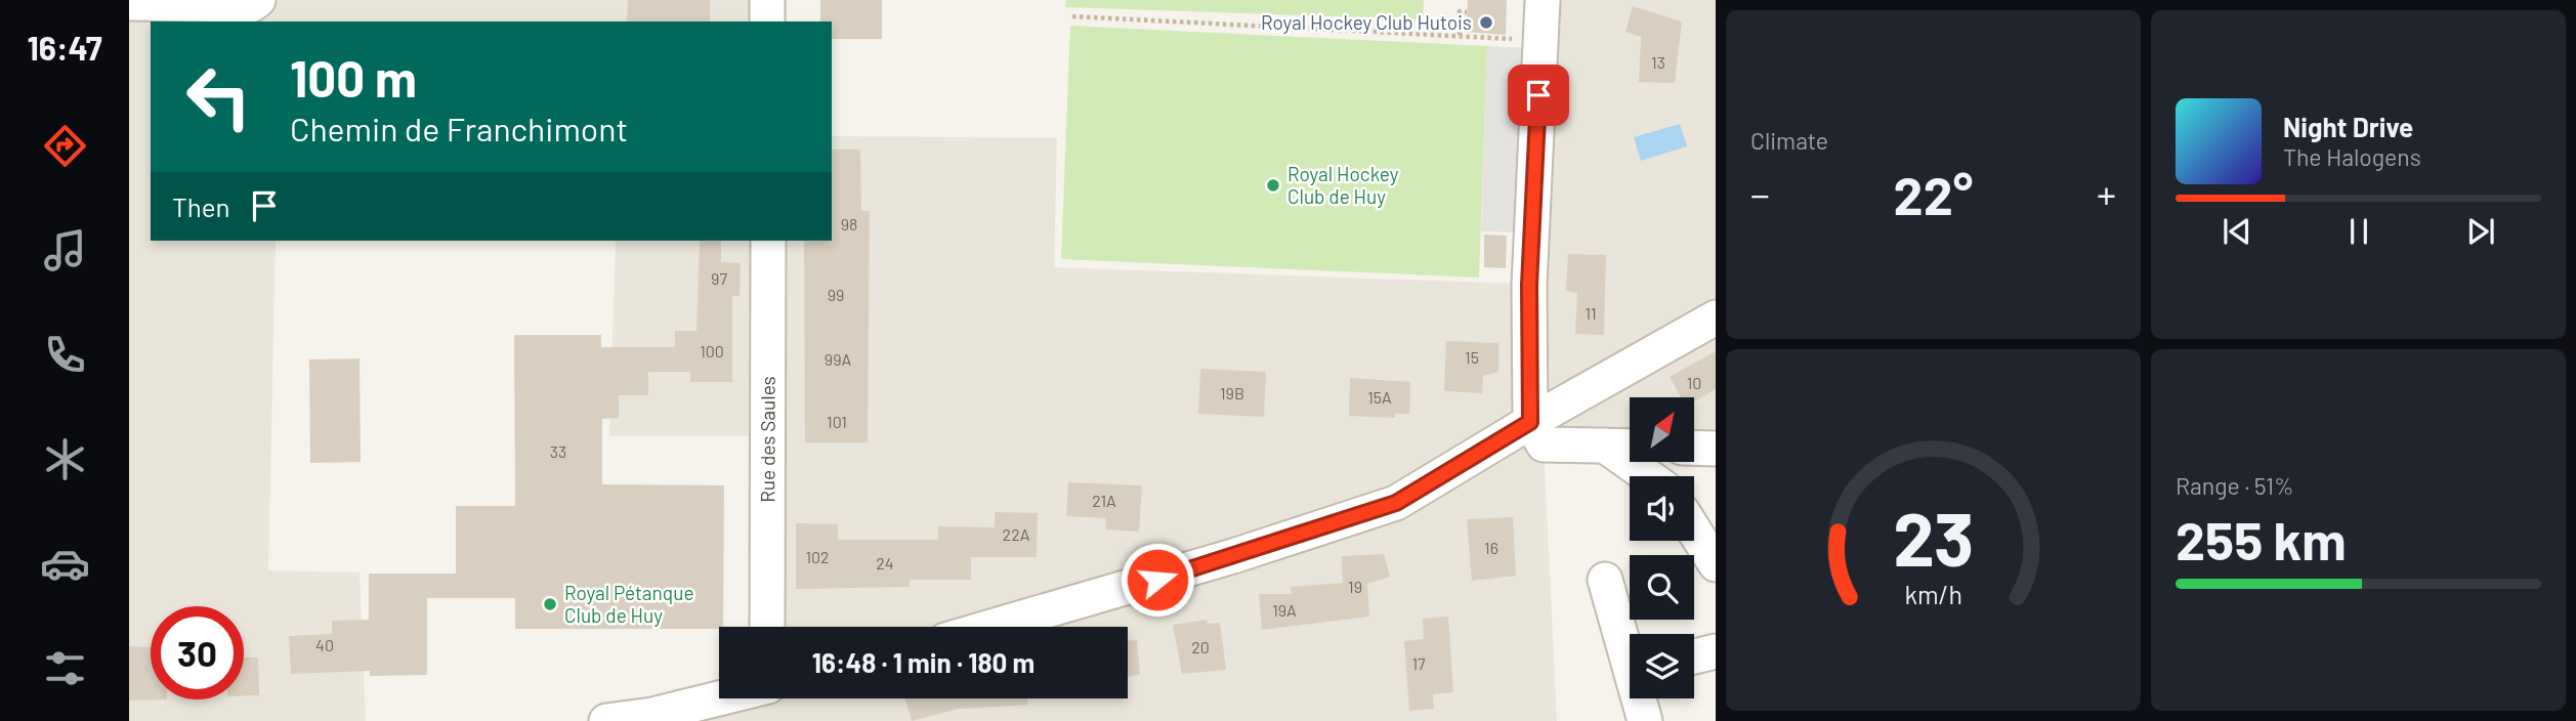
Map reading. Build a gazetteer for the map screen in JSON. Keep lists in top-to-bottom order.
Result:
{
  "streets": {
    "street": ["Rue des Saules"]
  },
  "places": ["Royal Hockey Club Hutois", "Royal Hockey Club de Huy", "Royal Pétanque Club de Huy"],
  "house_numbers": [
    "13",
    "98",
    "97",
    "99",
    "11",
    "100",
    "15",
    "99A",
    "10",
    "19B",
    "15A",
    "101",
    "33",
    "21A",
    "22A",
    "16",
    "102",
    "24",
    "19",
    "19A",
    "40",
    "20",
    "17"
  ],
  "north": "top right",
  "page": {
    "tabs": "16:47",
    "tile": [
      "Climate",
      ["Range · 51%", "255 km"]
    ],
    "turn": ["100 m", "Chemin de Franchimont"],
    "song": ["Night Drive", "The Halogens"],
    "heat": ["−", "22°", "+"],
    "then": "Then",
    "limit": "30",
    "trip": "16:48 · 1 min · 180 m",
    "gauge": ["23", "km/h"]
  }
}
